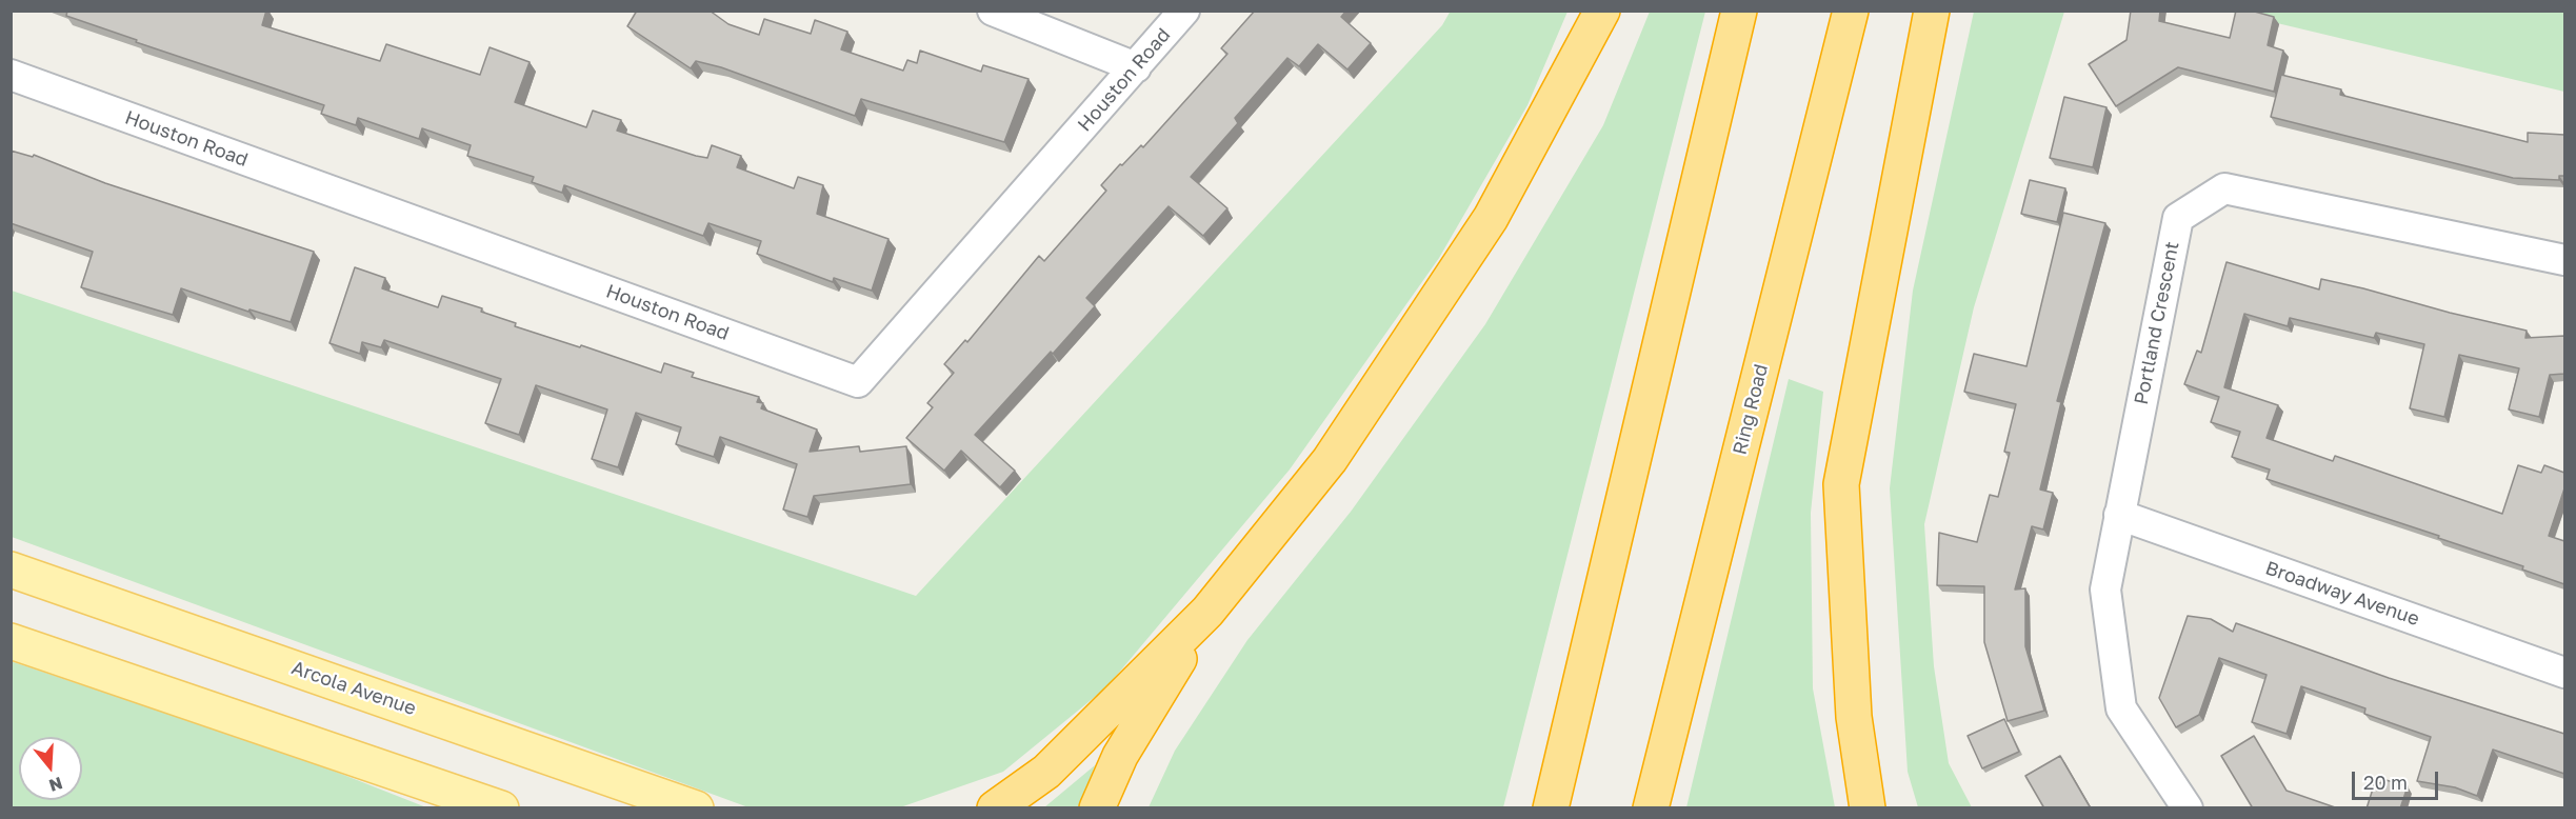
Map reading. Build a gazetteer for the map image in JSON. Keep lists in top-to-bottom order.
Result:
{
  "streets": {
    "highway": ["Ring Road"],
    "main road": ["Arcola Avenue"],
    "street": ["Houston Road", "Portland Crescent", "Broadway Avenue"]
  },
  "crossings": [
    ["Portland Crescent", "Broadway Avenue"]
  ],
  "scale_bar": "20 m",
  "north": "bottom"
}
